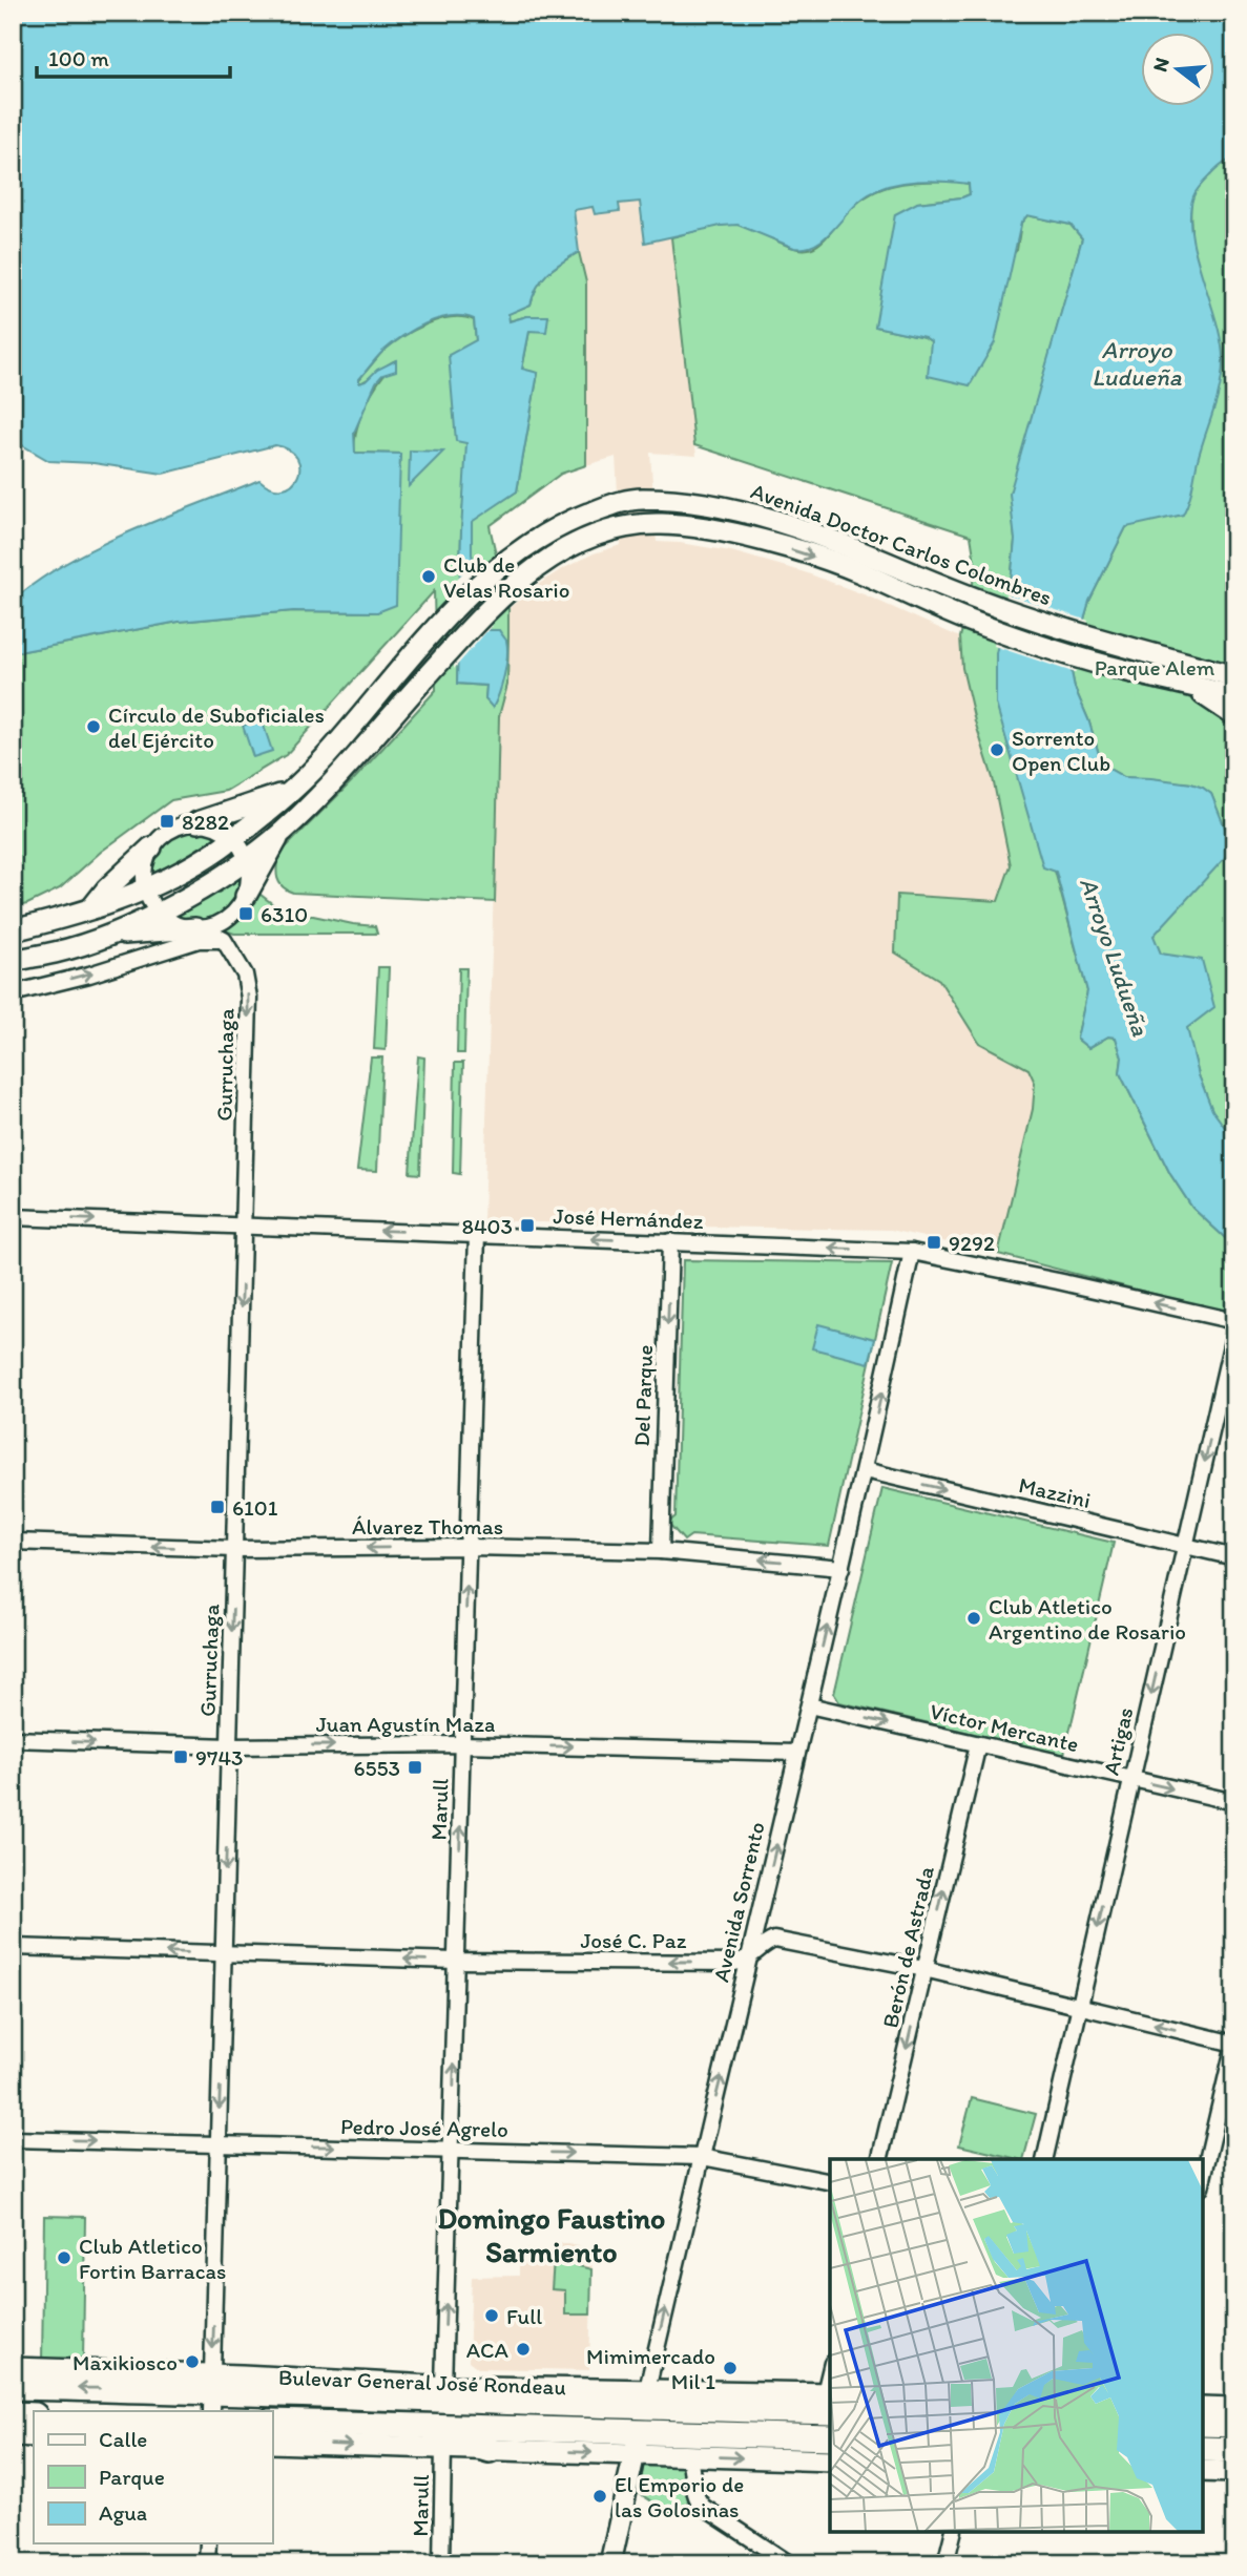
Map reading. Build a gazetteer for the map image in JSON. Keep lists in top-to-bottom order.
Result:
{
  "streets": {
    "main road": ["Avenida Doctor Carlos Colombres", "Avenida Sorrento", "Bulevar General José Rondeau"],
    "street": [
      "Gurruchaga",
      "José Hernández",
      "Del Parque",
      "Mazzini",
      "Álvarez Thomas",
      "Juan Agustín Maza",
      "Víctor Mercante",
      "Artigas",
      "Marull",
      "José C. Paz",
      "Berón de Astrada",
      "Pedro José Agrelo"
    ]
  },
  "crossings": [
    ["Avenida Doctor Carlos Colombres", "Gurruchaga"],
    ["Gurruchaga", "José Hernández"],
    ["Gurruchaga", "Álvarez Thomas"],
    ["Gurruchaga", "Juan Agustín Maza"],
    ["Gurruchaga", "José C. Paz"],
    ["Gurruchaga", "Pedro José Agrelo"],
    ["Gurruchaga", "Bulevar General José Rondeau"],
    ["José Hernández", "Del Parque"],
    ["José Hernández", "Marull"],
    ["José Hernández", "Avenida Sorrento"],
    ["Del Parque", "Álvarez Thomas"],
    ["Mazzini", "Artigas"],
    ["Mazzini", "Avenida Sorrento"],
    ["Álvarez Thomas", "Marull"],
    ["Álvarez Thomas", "Avenida Sorrento"],
    ["Juan Agustín Maza", "Marull"],
    ["Juan Agustín Maza", "Avenida Sorrento"],
    ["Víctor Mercante", "Artigas"],
    ["Víctor Mercante", "Avenida Sorrento"],
    ["Víctor Mercante", "Berón de Astrada"],
    ["Artigas", "José C. Paz"],
    ["Marull", "José C. Paz"],
    ["Marull", "Pedro José Agrelo"],
    ["Marull", "Bulevar General José Rondeau"],
    ["Avenida Sorrento", "José C. Paz"],
    ["Avenida Sorrento", "Pedro José Agrelo"],
    ["Avenida Sorrento", "Bulevar General José Rondeau"],
    ["José C. Paz", "Berón de Astrada"]
  ],
  "one_way": [
    "Gurruchaga",
    "Del Parque",
    "Mazzini",
    "Álvarez Thomas",
    "Juan Agustín Maza",
    "Víctor Mercante",
    "Artigas",
    "Marull",
    "Avenida Sorrento",
    "José C. Paz",
    "Pedro José Agrelo"
  ],
  "districts": ["Domingo Faustino Sarmiento"],
  "water": ["Arroyo Ludueña"],
  "parks": ["Parque Alem"],
  "places": {
    "other": [
      "Club de Velas Rosario",
      "Círculo de Suboficiales del Ejército",
      "Sorrento Open Club",
      "Club Atletico Argentino de Rosario",
      "Club Atletico Fortin Barracas",
      "Full",
      "ACA",
      "Maxikiosco",
      "Mimimercado Mil 1",
      "El Emporio de las Golosinas"
    ],
    "transit": [
      "8282",
      "6310",
      "8403",
      "9292",
      "6101",
      "9743",
      "6553"
    ]
  },
  "legend": ["Calle", "Parque", "Agua"],
  "scale_bar": "100 m",
  "north": "left"
}
